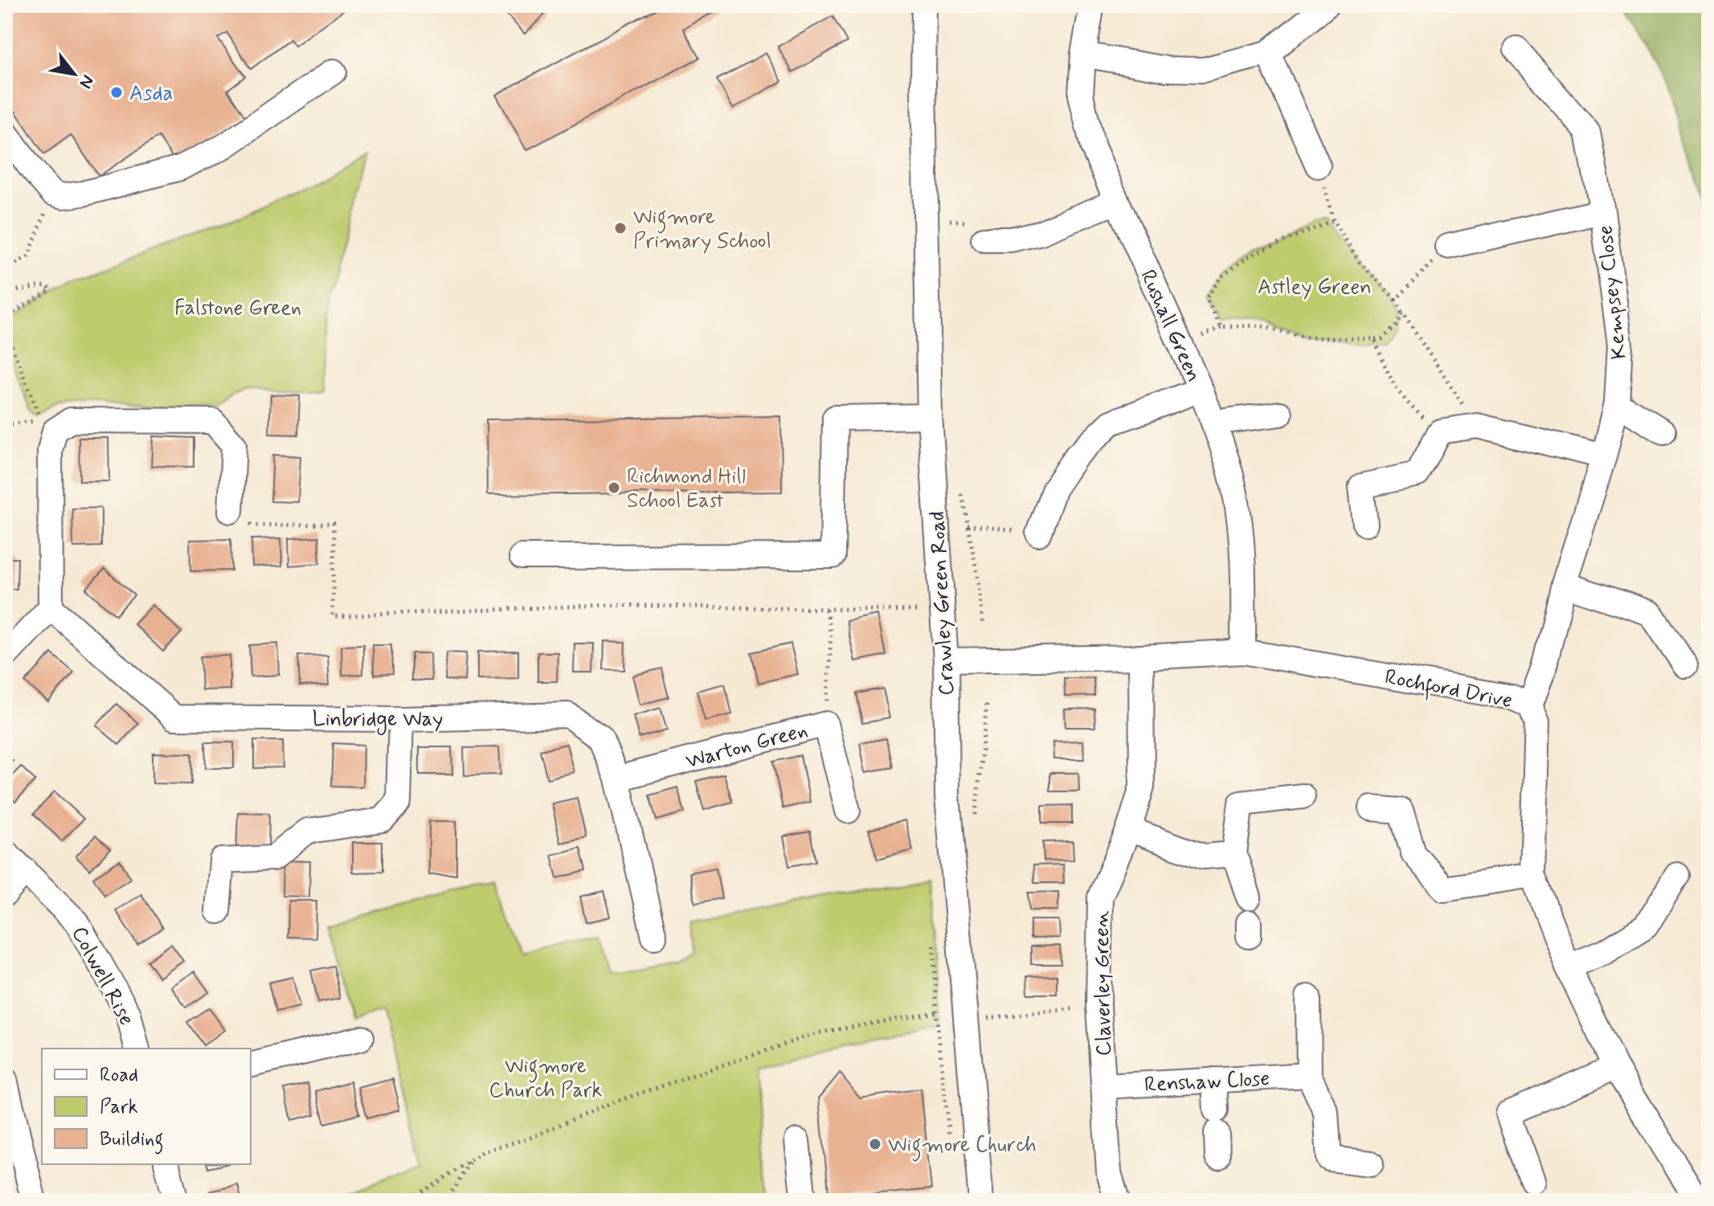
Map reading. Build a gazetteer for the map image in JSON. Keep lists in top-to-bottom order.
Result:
{
  "streets": {
    "street": [
      "Kempsey Close",
      "Rushall Green",
      "Crawley Green Road",
      "Rochford Drive",
      "Linbridge Way",
      "Warton Green",
      "Colwell Rise",
      "Claverley Green",
      "Renshaw Close"
    ]
  },
  "crossings": [
    ["Kempsey Close", "Rochford Drive"],
    ["Rushall Green", "Rochford Drive"],
    ["Crawley Green Road", "Rochford Drive"],
    ["Rochford Drive", "Claverley Green"],
    ["Linbridge Way", "Warton Green"],
    ["Claverley Green", "Renshaw Close"]
  ],
  "parks": ["Astley Green", "Falstone Green", "Wigmore Church Park"],
  "places": [
    "Asda",
    "Wigmore Primary School",
    "Richmond Hill School East",
    "Wigmore Church"
  ],
  "legend": ["Road", "Park", "Building"],
  "north": "bottom right"
}
